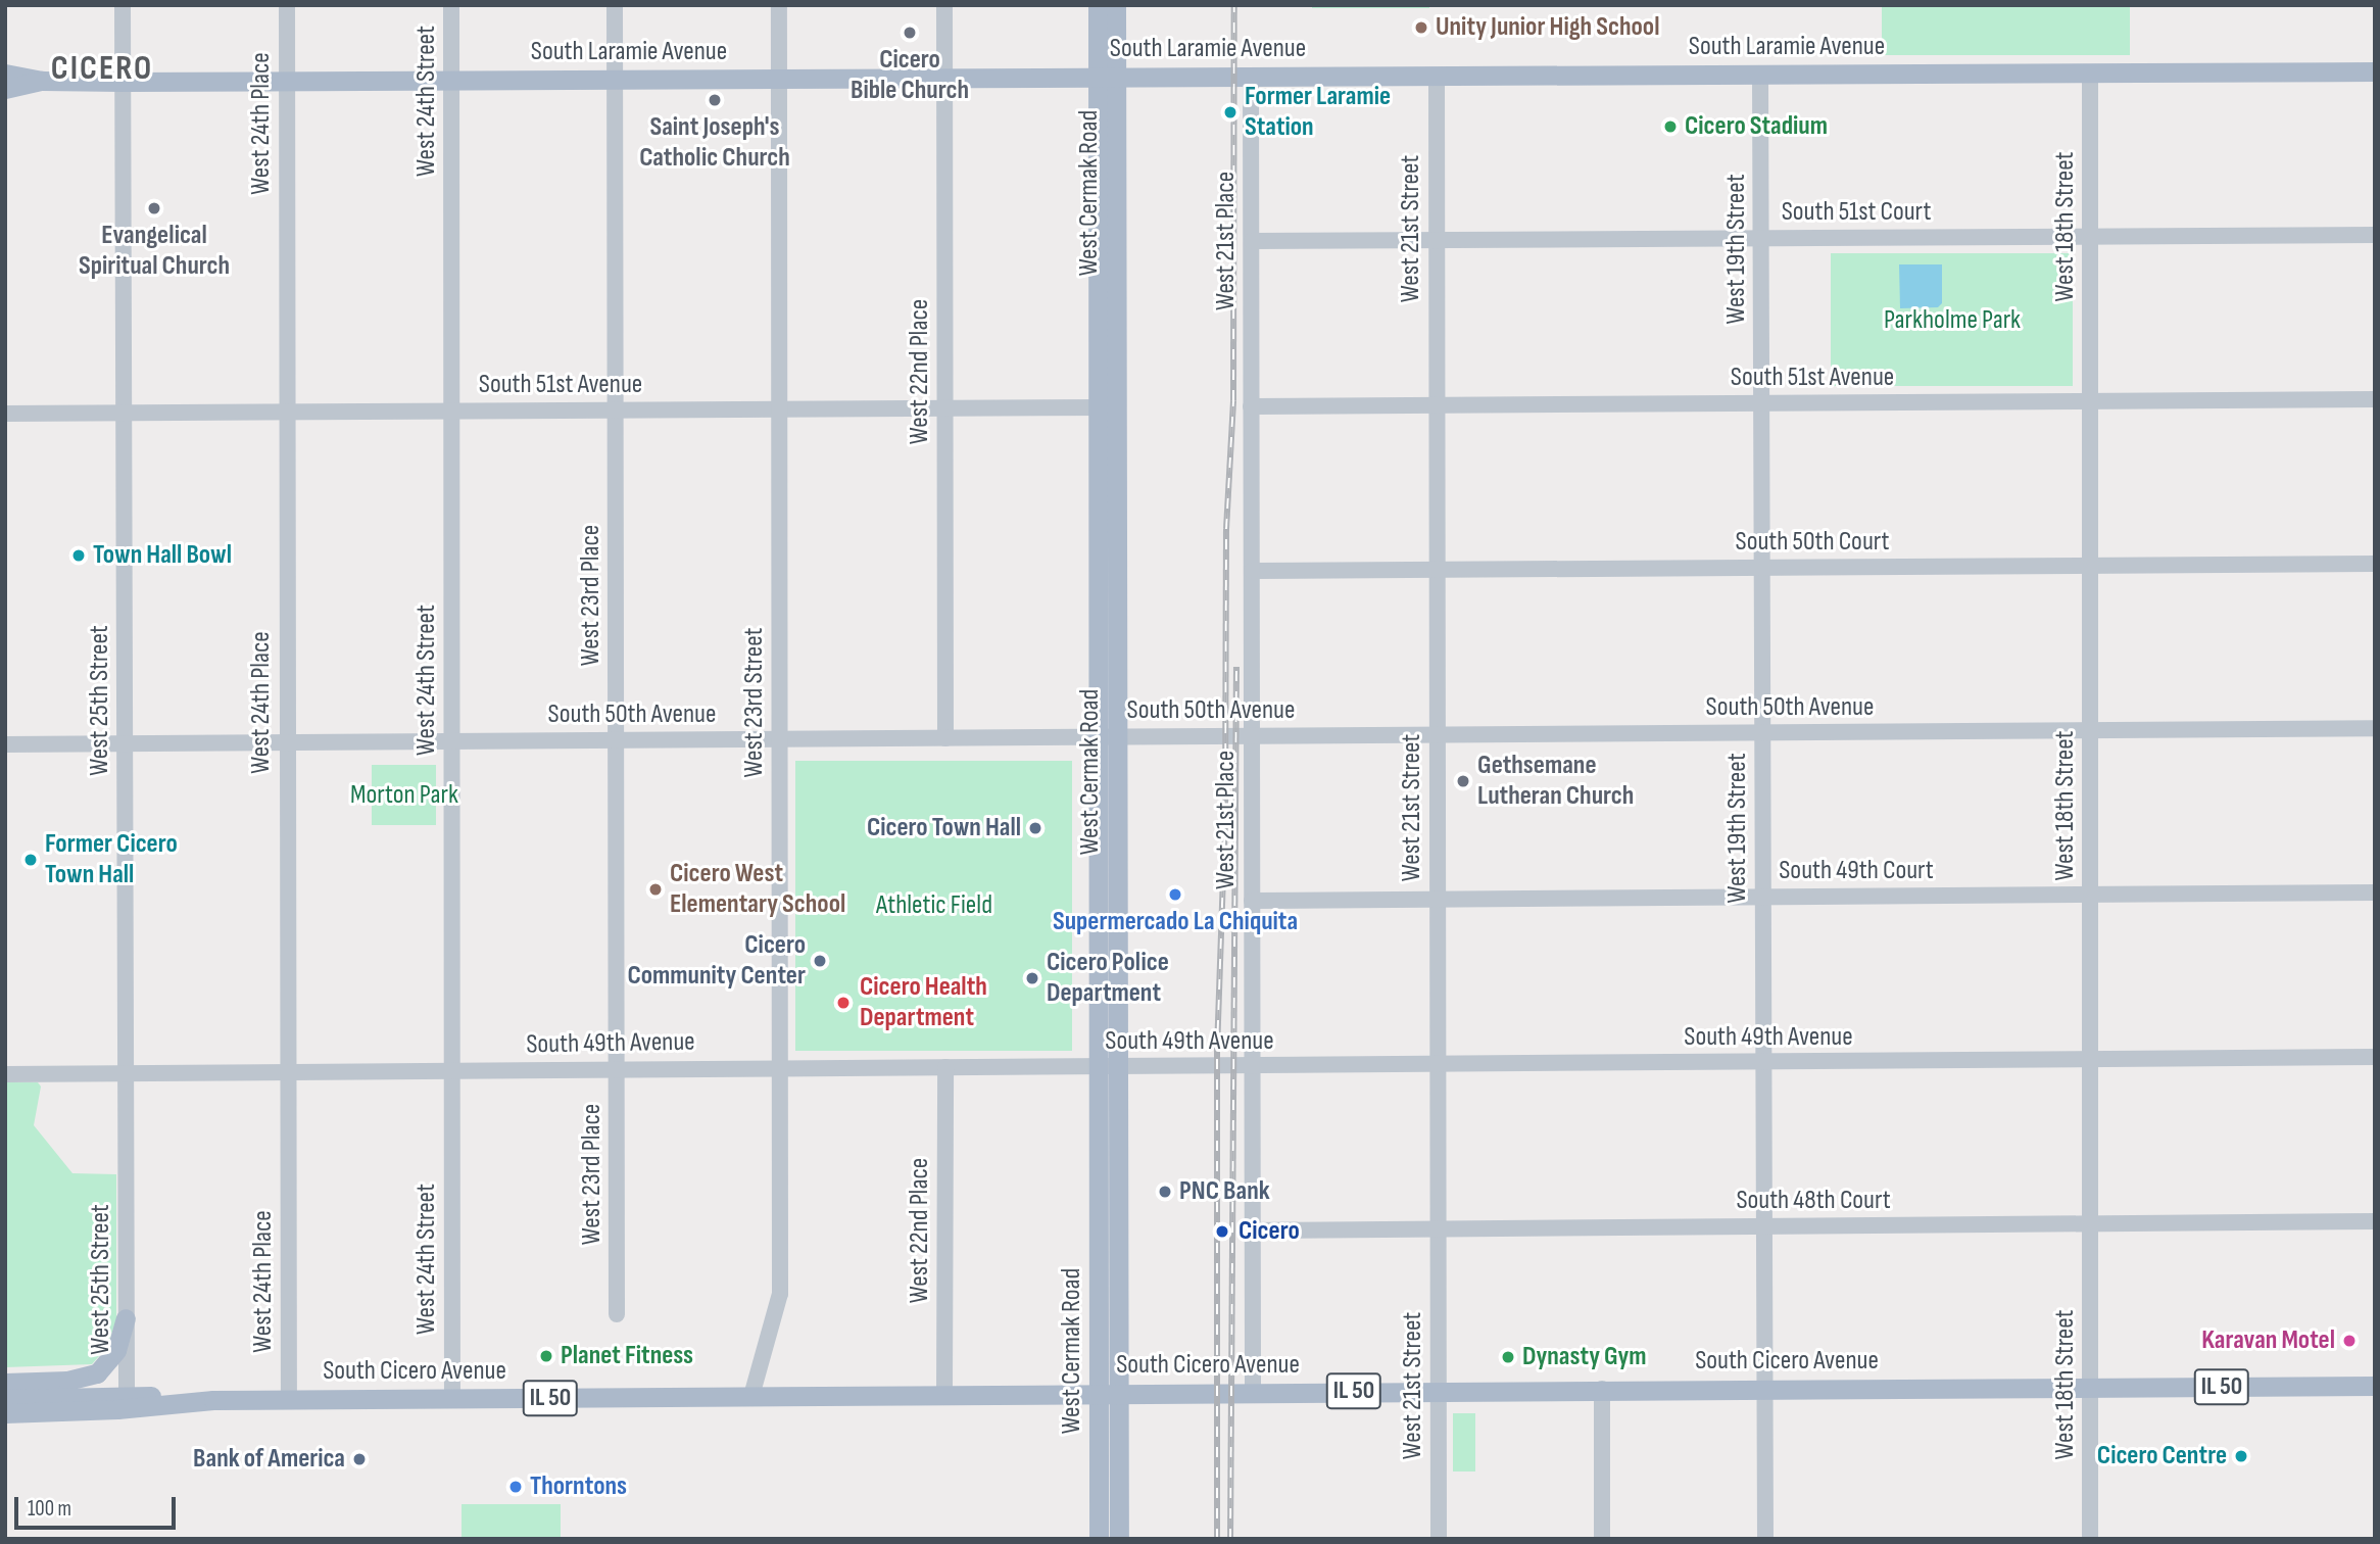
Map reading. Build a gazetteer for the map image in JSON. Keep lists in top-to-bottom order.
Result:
{
  "streets": {
    "main road": [
      "South Laramie Avenue",
      "West Cermak Road",
      "South Cicero Avenue",
      "IL 50"
    ],
    "street": [
      "West 24th Street",
      "West 24th Place",
      "South 51st Court",
      "West 18th Street",
      "West 21st Street",
      "West 21st Place",
      "West 19th Street",
      "West 22nd Place",
      "South 51st Avenue",
      "South 50th Court",
      "West 23rd Place",
      "West 25th Street",
      "West 23rd Street",
      "South 50th Avenue",
      "South 49th Court",
      "South 49th Avenue",
      "South 48th Court"
    ]
  },
  "crossings": [
    ["South Laramie Avenue", "West 24th Street"],
    ["South Laramie Avenue", "West 24th Place"],
    ["South Laramie Avenue", "West Cermak Road"],
    ["South Laramie Avenue", "West 18th Street"],
    ["South Laramie Avenue", "West 21st Street"],
    ["South Laramie Avenue", "West 21st Place"],
    ["South Laramie Avenue", "West 19th Street"],
    ["South Laramie Avenue", "West 22nd Place"],
    ["South Laramie Avenue", "West 23rd Place"],
    ["South Laramie Avenue", "West 25th Street"],
    ["South Laramie Avenue", "West 23rd Street"],
    ["West 24th Street", "South 51st Avenue"],
    ["West 24th Street", "South 50th Avenue"],
    ["West 24th Street", "South 49th Avenue"],
    ["West 24th Street", "South Cicero Avenue"],
    ["West 24th Place", "South 51st Avenue"],
    ["West 24th Place", "South 50th Avenue"],
    ["West 24th Place", "South 49th Avenue"],
    ["West 24th Place", "South Cicero Avenue"],
    ["West Cermak Road", "South 51st Avenue"],
    ["West Cermak Road", "South 50th Avenue"],
    ["West Cermak Road", "South 49th Avenue"],
    ["West Cermak Road", "South Cicero Avenue"],
    ["South 51st Court", "West 18th Street"],
    ["South 51st Court", "West 21st Street"],
    ["South 51st Court", "West 21st Place"],
    ["South 51st Court", "West 19th Street"],
    ["West 18th Street", "South 51st Avenue"],
    ["West 18th Street", "South 50th Court"],
    ["West 18th Street", "South 50th Avenue"],
    ["West 18th Street", "South 49th Court"],
    ["West 18th Street", "South 49th Avenue"],
    ["West 18th Street", "South 48th Court"],
    ["West 18th Street", "South Cicero Avenue"],
    ["West 21st Street", "South 51st Avenue"],
    ["West 21st Street", "South 50th Court"],
    ["West 21st Street", "South 50th Avenue"],
    ["West 21st Street", "South 49th Court"],
    ["West 21st Street", "South 49th Avenue"],
    ["West 21st Street", "South 48th Court"],
    ["West 21st Street", "South Cicero Avenue"],
    ["West 21st Place", "South 51st Avenue"],
    ["West 21st Place", "South 50th Court"],
    ["West 21st Place", "South 50th Avenue"],
    ["West 21st Place", "South 49th Court"],
    ["West 21st Place", "South 49th Avenue"],
    ["West 21st Place", "South 48th Court"],
    ["West 21st Place", "South Cicero Avenue"],
    ["West 19th Street", "South 51st Avenue"],
    ["West 19th Street", "South 50th Court"],
    ["West 19th Street", "South 50th Avenue"],
    ["West 19th Street", "South 49th Court"],
    ["West 19th Street", "South 49th Avenue"],
    ["West 19th Street", "South 48th Court"],
    ["West 19th Street", "South Cicero Avenue"],
    ["West 22nd Place", "South 51st Avenue"],
    ["West 22nd Place", "South 50th Avenue"],
    ["West 22nd Place", "South 49th Avenue"],
    ["West 22nd Place", "South Cicero Avenue"],
    ["South 51st Avenue", "West 23rd Place"],
    ["South 51st Avenue", "West 25th Street"],
    ["South 51st Avenue", "West 23rd Street"],
    ["West 23rd Place", "South 50th Avenue"],
    ["West 23rd Place", "South 49th Avenue"],
    ["West 25th Street", "South 50th Avenue"],
    ["West 25th Street", "South 49th Avenue"],
    ["West 25th Street", "South Cicero Avenue"],
    ["West 23rd Street", "South 50th Avenue"],
    ["West 23rd Street", "South 49th Avenue"],
    ["West 23rd Street", "South Cicero Avenue"]
  ],
  "districts": ["CICERO"],
  "parks": ["Parkholme Park", "Morton Park", "Athletic Field"],
  "places": [
    "Unity Junior High School",
    "Cicero Bible Church",
    "Saint Joseph's Catholic Church",
    "Former Laramie Station",
    "Cicero Stadium",
    "Evangelical Spiritual Church",
    "Town Hall Bowl",
    "Gethsemane Lutheran Church",
    "Cicero Town Hall",
    "Former Cicero Town Hall",
    "Cicero West Elementary School",
    "Supermercado La Chiquita",
    "Cicero Community Center",
    "Cicero Police Department",
    "Cicero Health Department",
    "PNC Bank",
    "Cicero",
    "Karavan Motel",
    "Planet Fitness",
    "Dynasty Gym",
    "Cicero Centre",
    "Bank of America",
    "Thorntons"
  ],
  "scale_bar": "100 m"
}
